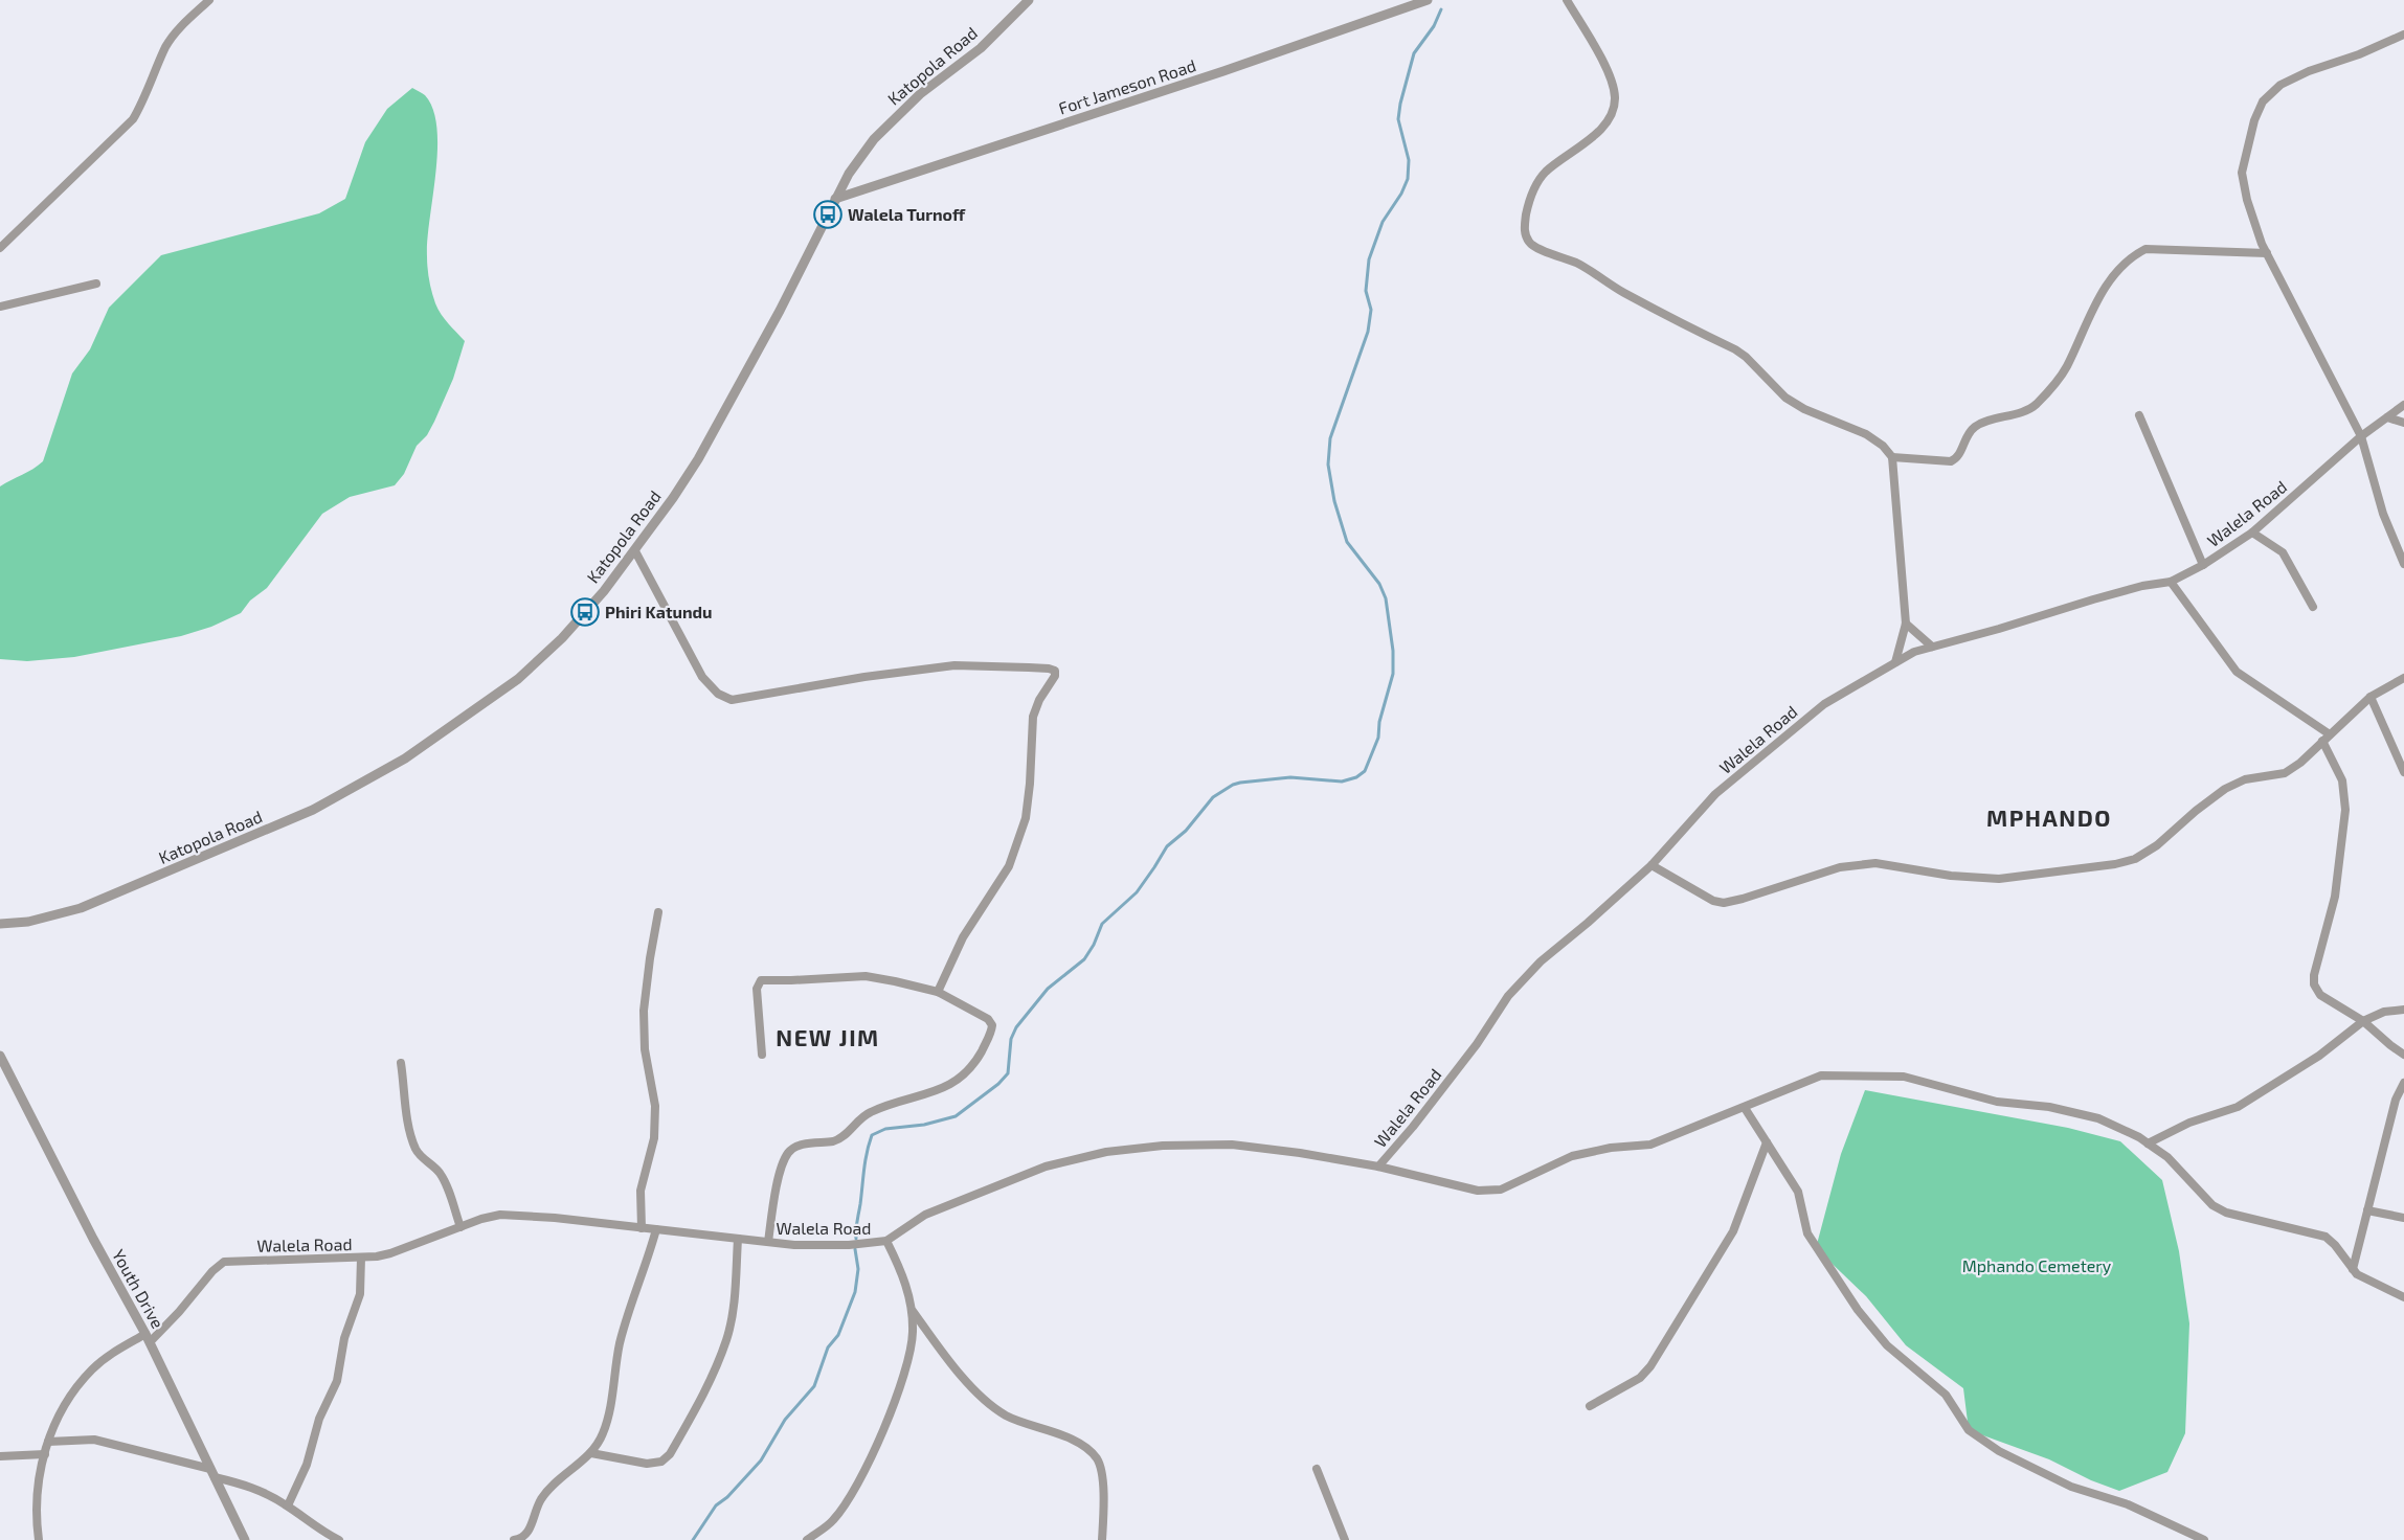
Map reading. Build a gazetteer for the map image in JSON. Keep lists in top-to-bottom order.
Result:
{
  "streets": {
    "street": [
      "Katopola Road",
      "Fort Jameson Road",
      "Walela Road",
      "Youth Drive"
    ]
  },
  "crossings": [
    ["Katopola Road", "Fort Jameson Road"],
    ["Walela Road", "Youth Drive"]
  ],
  "districts": ["MPHANDO", "NEW JIM"],
  "parks": ["Mphando Cemetery"],
  "places": {
    "bus stop": ["Walela Turnoff", "Phiri Katundu"]
  }
}
